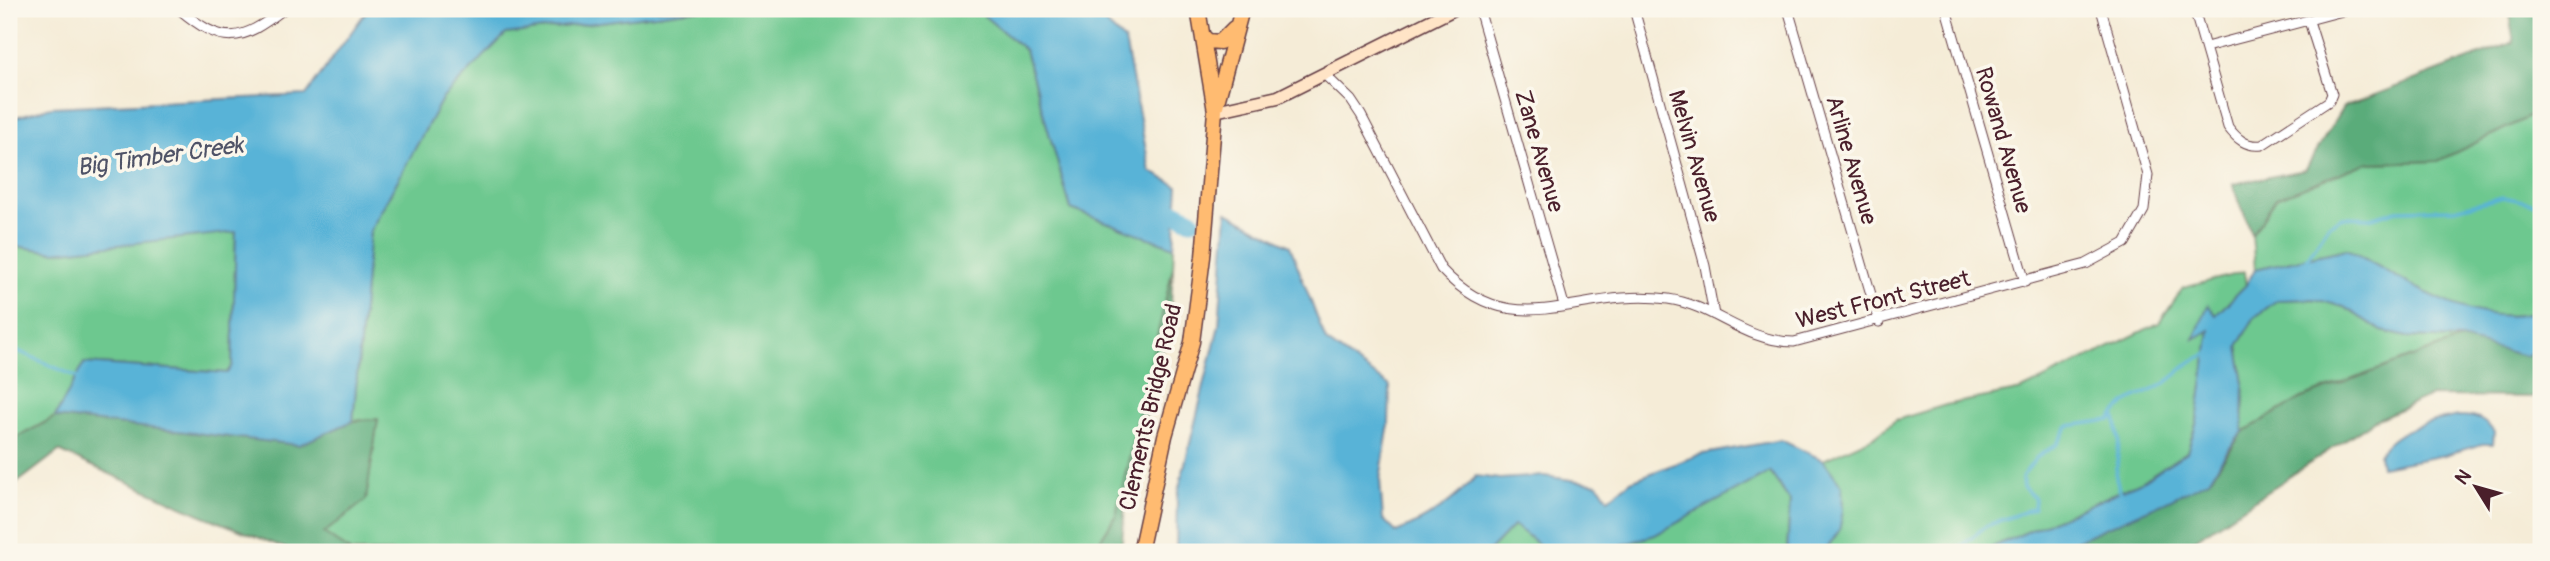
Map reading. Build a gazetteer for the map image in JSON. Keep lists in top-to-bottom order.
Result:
{
  "streets": {
    "main road": ["Clements Bridge Road"],
    "street": [
      "Rowand Avenue",
      "Zane Avenue",
      "Melvin Avenue",
      "Arline Avenue",
      "West Front Street"
    ]
  },
  "crossings": [
    ["Rowand Avenue", "West Front Street"],
    ["Zane Avenue", "West Front Street"],
    ["Melvin Avenue", "West Front Street"],
    ["Arline Avenue", "West Front Street"]
  ],
  "water": ["Big Timber Creek"],
  "north": "top left"
}
